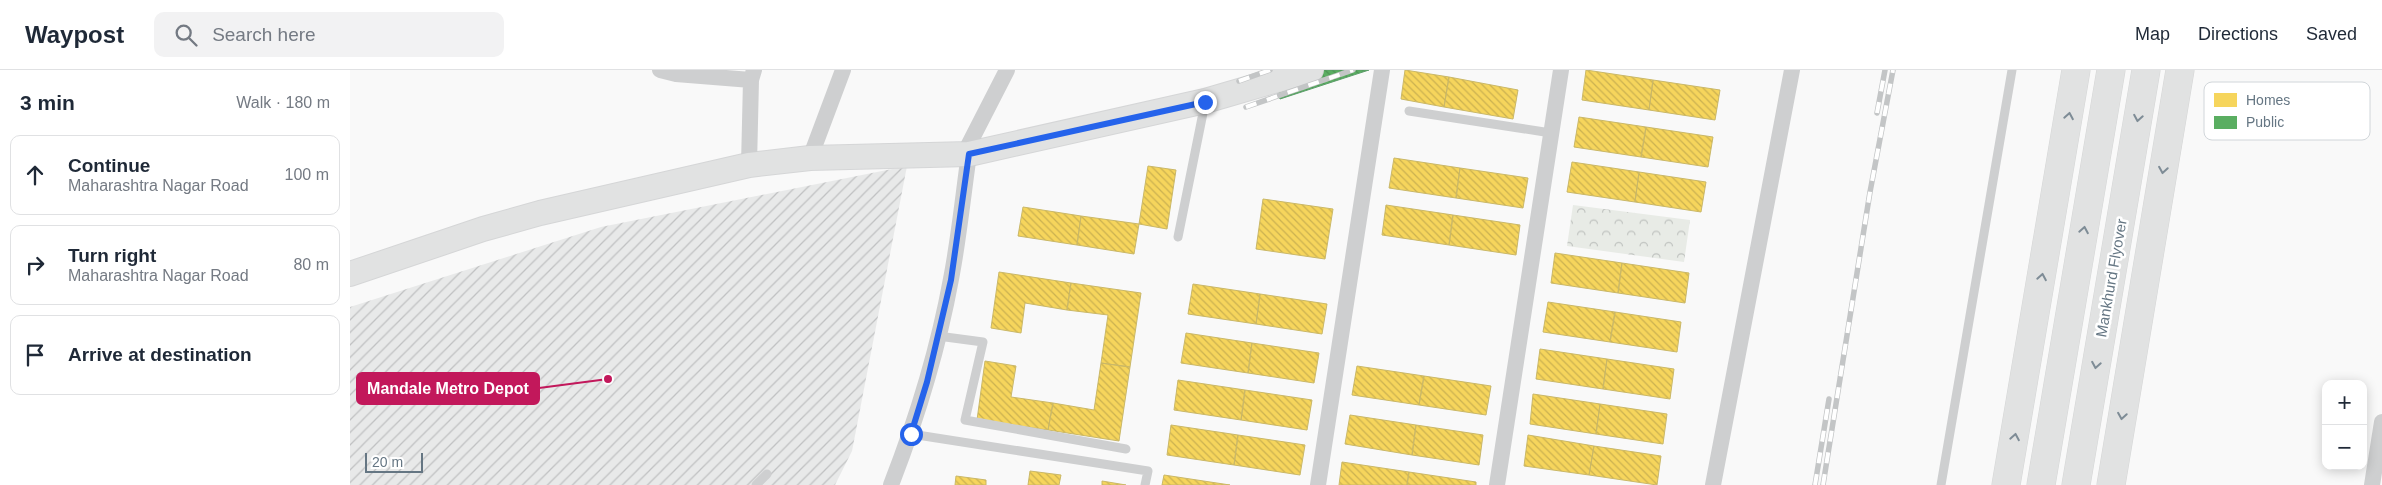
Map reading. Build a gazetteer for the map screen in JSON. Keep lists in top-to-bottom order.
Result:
{
  "streets": {
    "highway": ["Mankhurd Flyover"]
  },
  "places": ["Mandale Metro Depot"],
  "legend": ["Homes", "Public"],
  "scale_bar": "20 m",
  "page": {
    "header": "Waypost",
    "search": "Search here",
    "nav": ["Map", "Directions", "Saved"],
    "heading": ["3 min", "Walk · 180 m"],
    "list": [
      ["Continue", "Maharashtra Nagar Road", "100 m"],
      ["Turn right", "Maharashtra Nagar Road", "80 m"],
      "Arrive at destination"
    ],
    "map_buttons": ["+", "−"],
    "scale": "20 m"
  }
}
